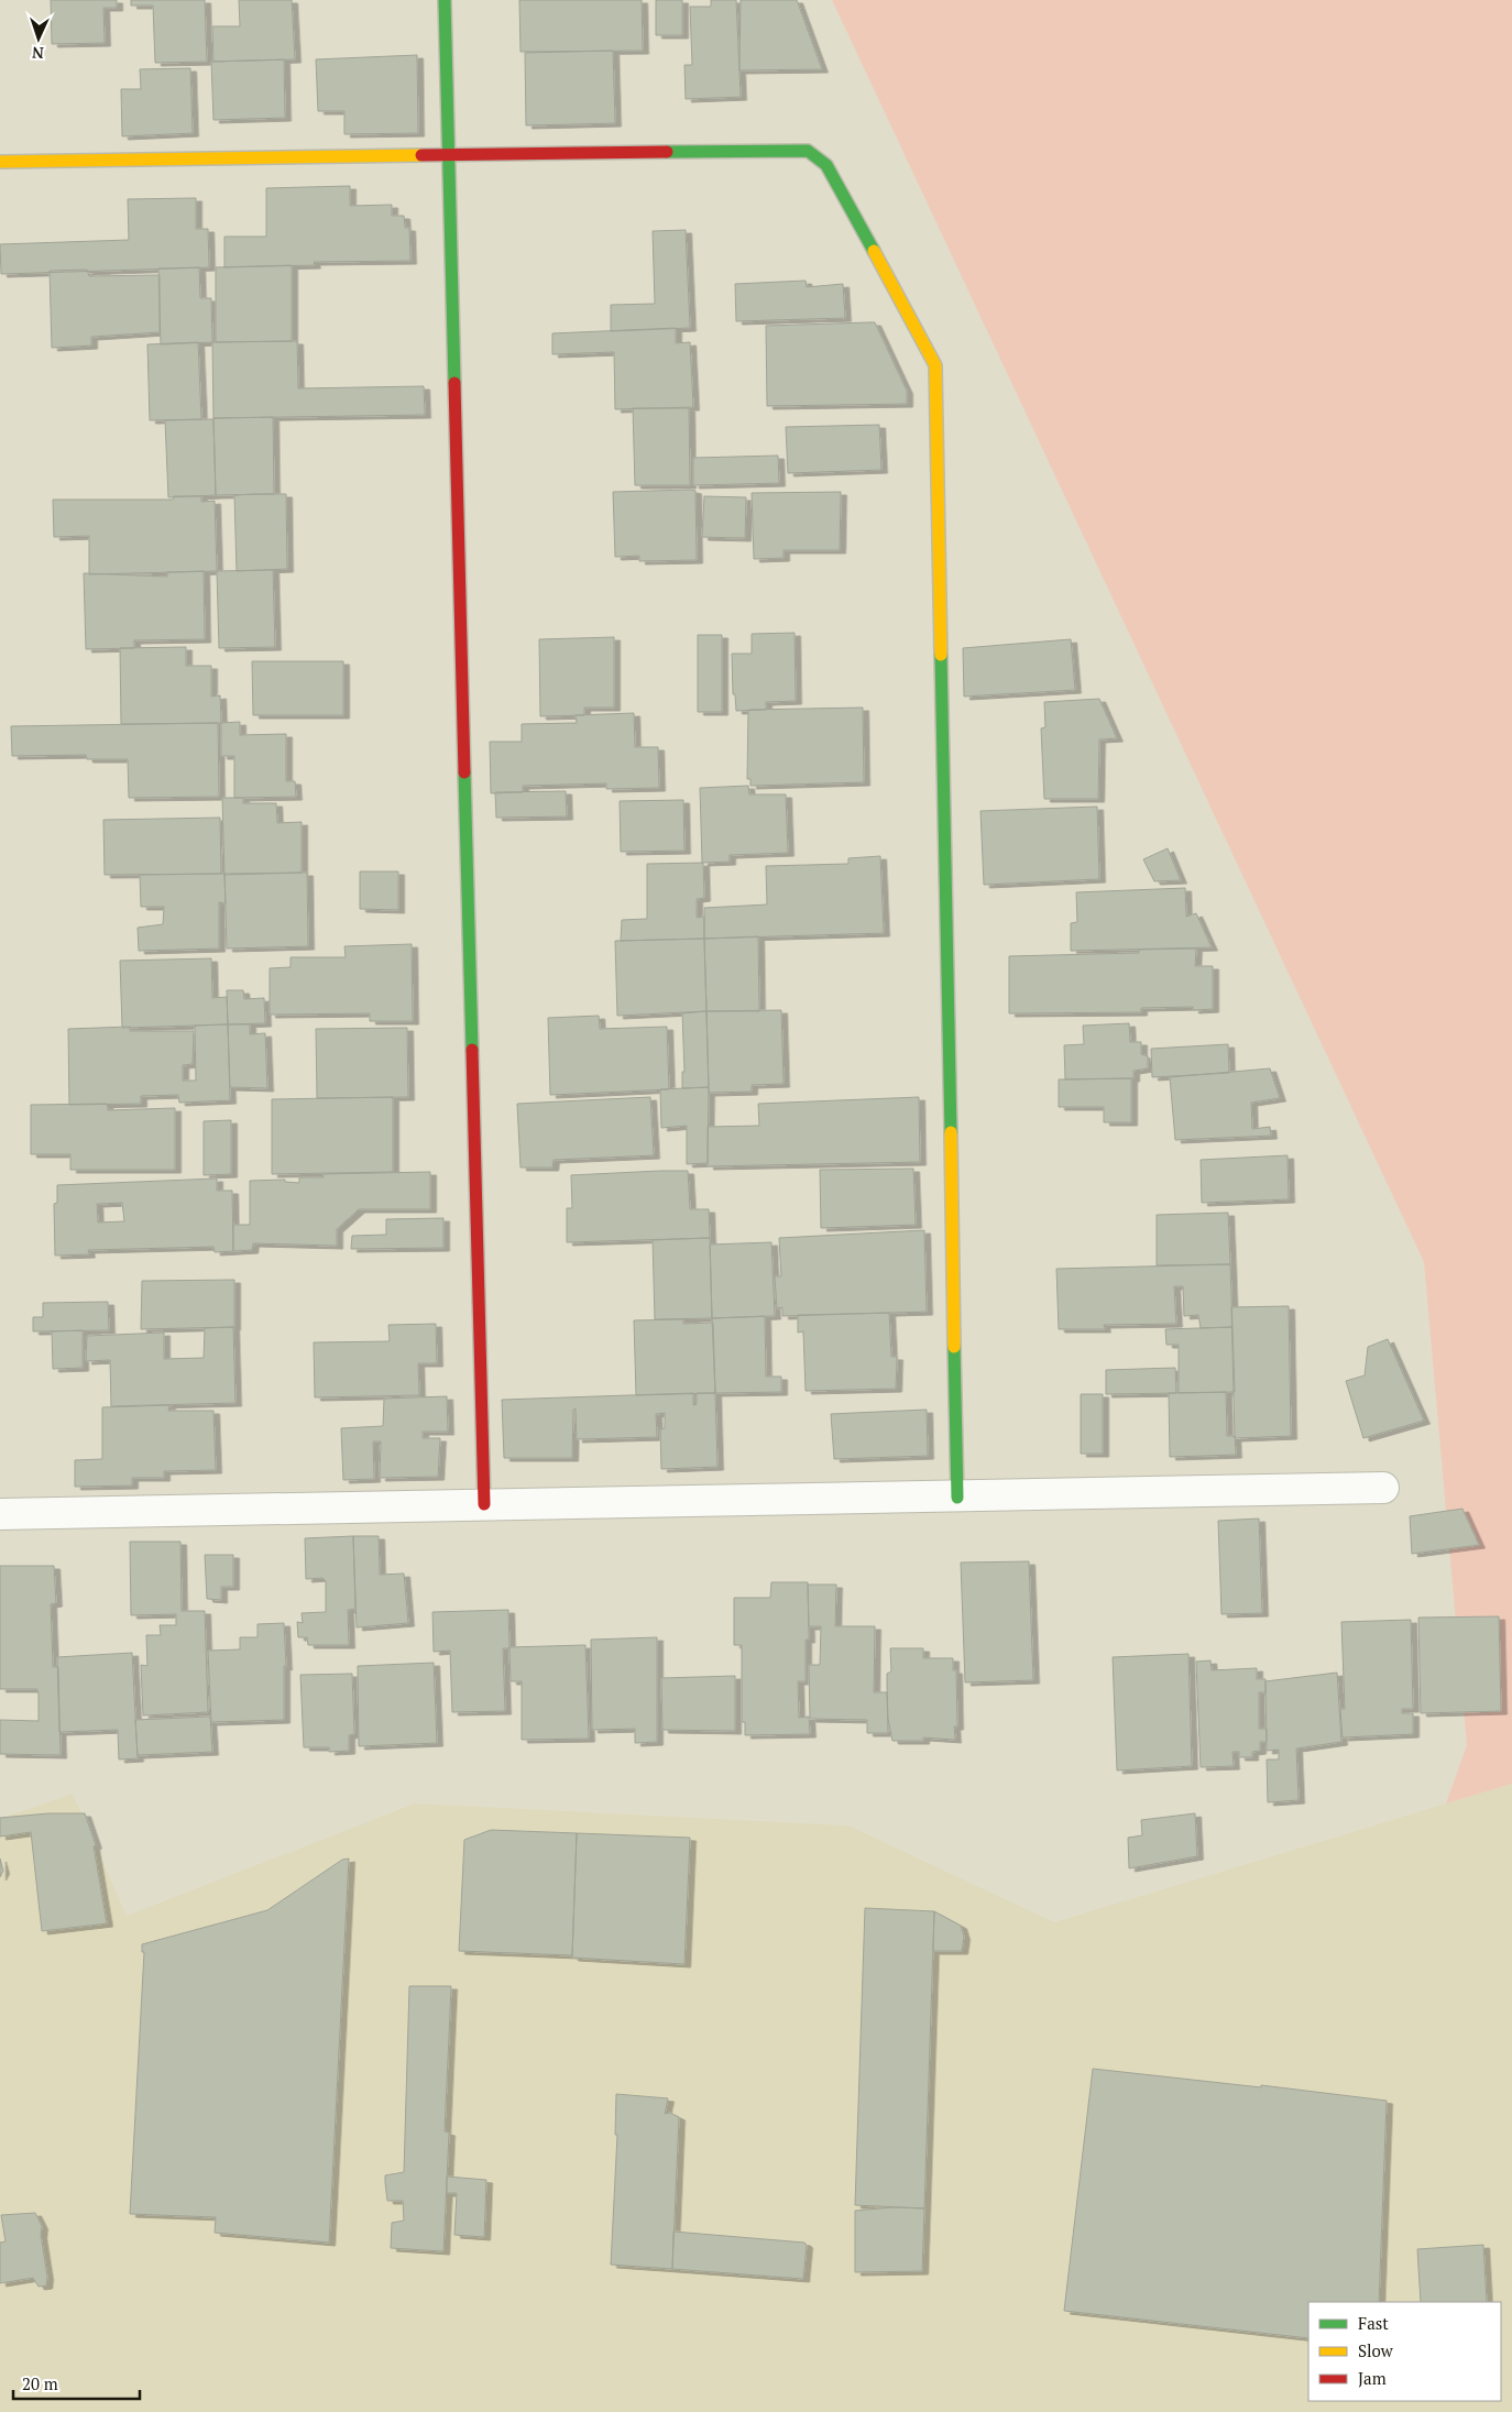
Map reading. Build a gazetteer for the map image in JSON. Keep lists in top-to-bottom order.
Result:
{
  "legend": ["Fast", "Slow", "Jam"],
  "scale_bar": "20 m",
  "north": "bottom"
}
